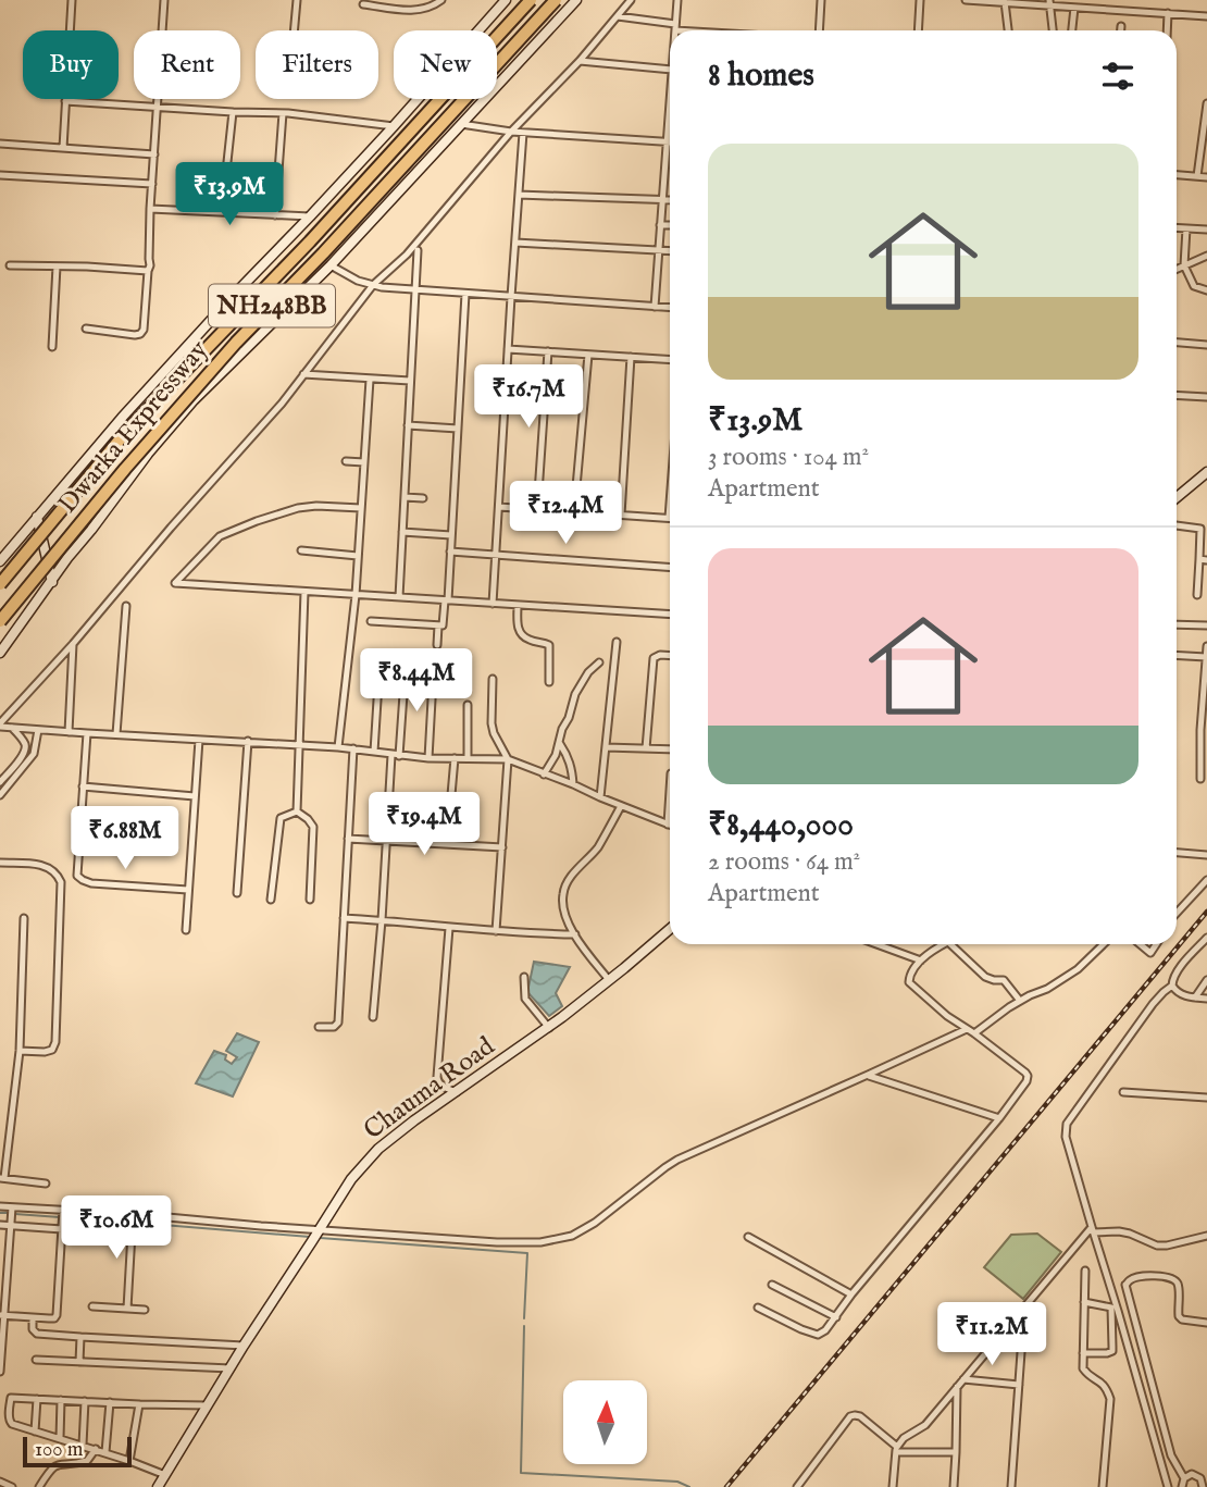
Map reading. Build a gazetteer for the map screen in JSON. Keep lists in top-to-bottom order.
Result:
{
  "streets": {
    "highway": ["NH248BB", "Dwarka Expressway"],
    "street": ["Chauma Road"]
  },
  "scale_bar": "100 m",
  "north": "top",
  "page": {
    "chip": [
      "Buy",
      "Rent",
      "Filters",
      "New"
    ],
    "heading": "8 homes",
    "list": [
      {
        "name": "₹13.9M",
        "note": "3 rooms · 104 m² · Apartment"
      },
      {
        "name": "₹8,440,000",
        "note": "2 rooms · 64 m² · Apartment"
      }
    ],
    "price": [
      "₹13.9M",
      "₹16.7M",
      "₹12.4M",
      "₹8.44M",
      "₹19.4M",
      "₹6.88M",
      "₹10.6M",
      "₹11.2M"
    ],
    "scale": "100 m"
  }
}
